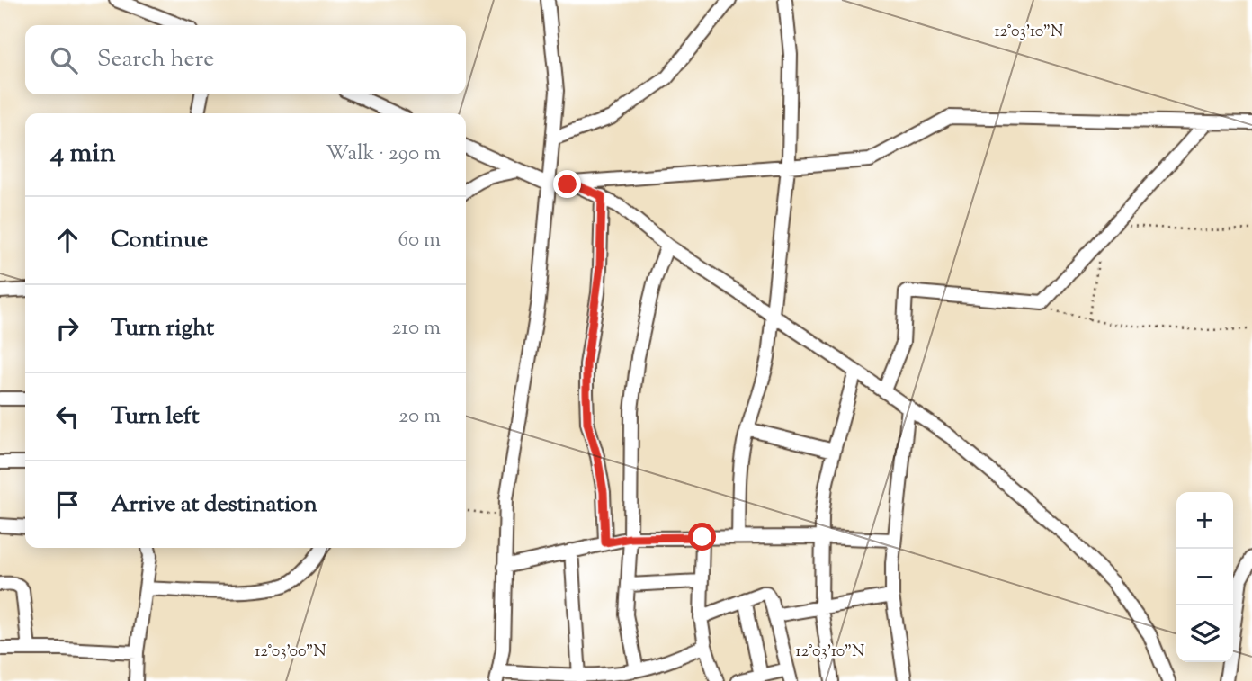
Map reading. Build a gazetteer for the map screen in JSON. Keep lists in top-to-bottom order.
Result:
{
  "page": {
    "search": "Search here",
    "heading": ["4 min", "Walk · 290 m"],
    "list": [
      ["Continue", "60 m"],
      ["Turn right", "210 m"],
      ["Turn left", "20 m"],
      "Arrive at destination"
    ],
    "map_buttons": ["+", "−"]
  },
  "coordinates": ["12°03'10\"N", "12°03'00\"N"]
}
